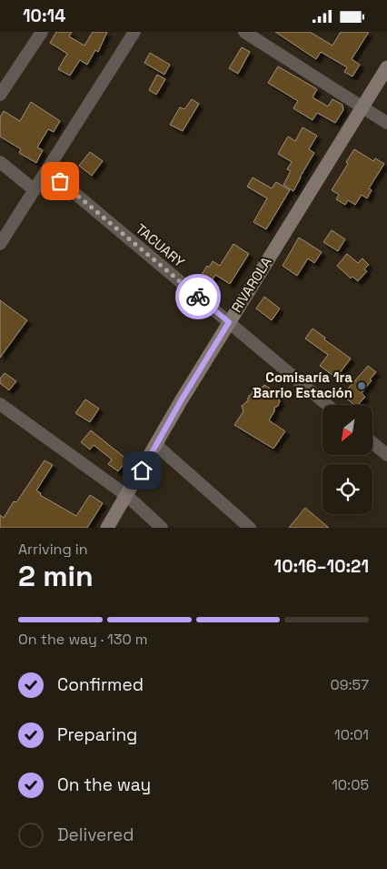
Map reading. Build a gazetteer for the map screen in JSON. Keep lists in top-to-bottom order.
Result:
{
  "streets": {
    "street": ["TACUARY", "RIVAROLA"]
  },
  "crossings": [
    ["TACUARY", "RIVAROLA"]
  ],
  "places": ["Comisaría 1ra Barrio Estación"],
  "north": "bottom left",
  "page": {
    "status": "10:14",
    "heading": ["2 min", "Arriving in", "10:16–10:21"],
    "bar": "On the way · 130 m",
    "list": [
      ["Confirmed", "09:57"],
      ["Preparing", "10:01"],
      ["On the way", "10:05"],
      "Delivered"
    ]
  }
}
